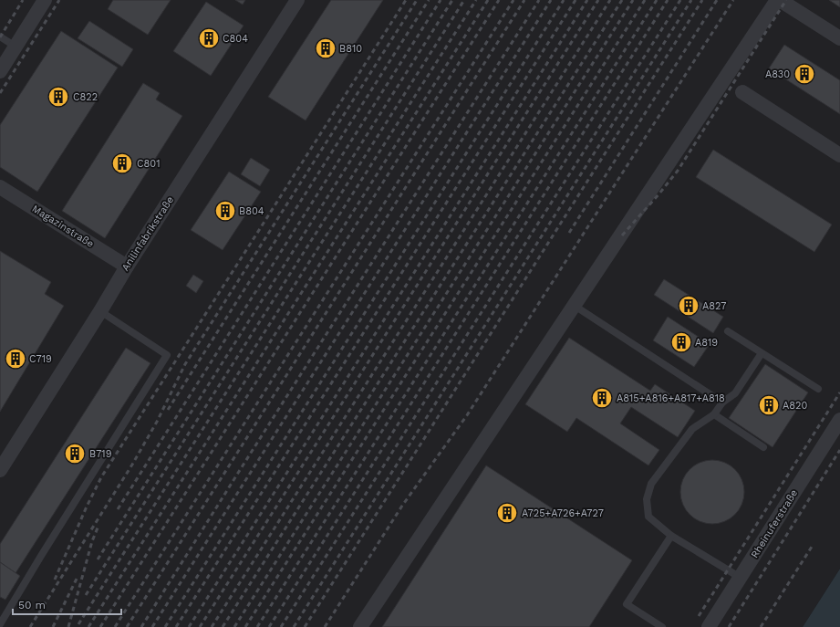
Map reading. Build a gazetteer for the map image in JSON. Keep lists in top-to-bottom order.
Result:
{
  "streets": {
    "street": ["Magazinstraße", "Anilinfabrikstraße", "Rheinuferstraße"]
  },
  "crossings": [
    ["Magazinstraße", "Anilinfabrikstraße"]
  ],
  "places": {
    "building": [
      "C804",
      "B810",
      "A830",
      "C822",
      "C801",
      "B804",
      "A827",
      "A819",
      "C719",
      "A815+A816+A817+A818",
      "A820",
      "B719",
      "A725+A726+A727"
    ]
  },
  "scale_bar": "50 m"
}
